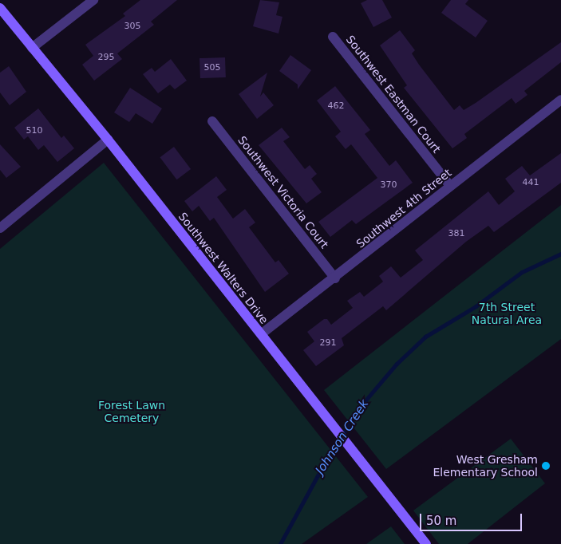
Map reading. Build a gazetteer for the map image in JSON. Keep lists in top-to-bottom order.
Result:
{
  "streets": {
    "street": [
      "Southwest Eastman Court",
      "Southwest Victoria Court",
      "Southwest 4th Street",
      "Southwest Walters Drive"
    ]
  },
  "crossings": [
    ["Southwest Eastman Court", "Southwest 4th Street"],
    ["Southwest Victoria Court", "Southwest 4th Street"],
    ["Southwest 4th Street", "Southwest Walters Drive"]
  ],
  "water": ["Johnson Creek"],
  "parks": ["7th Street Natural Area", "Forest Lawn Cemetery"],
  "places": ["West Gresham Elementary School"],
  "house_numbers": [
    "305",
    "295",
    "505",
    "462",
    "510",
    "441",
    "370",
    "381",
    "291"
  ],
  "scale_bar": "50 m"
}
